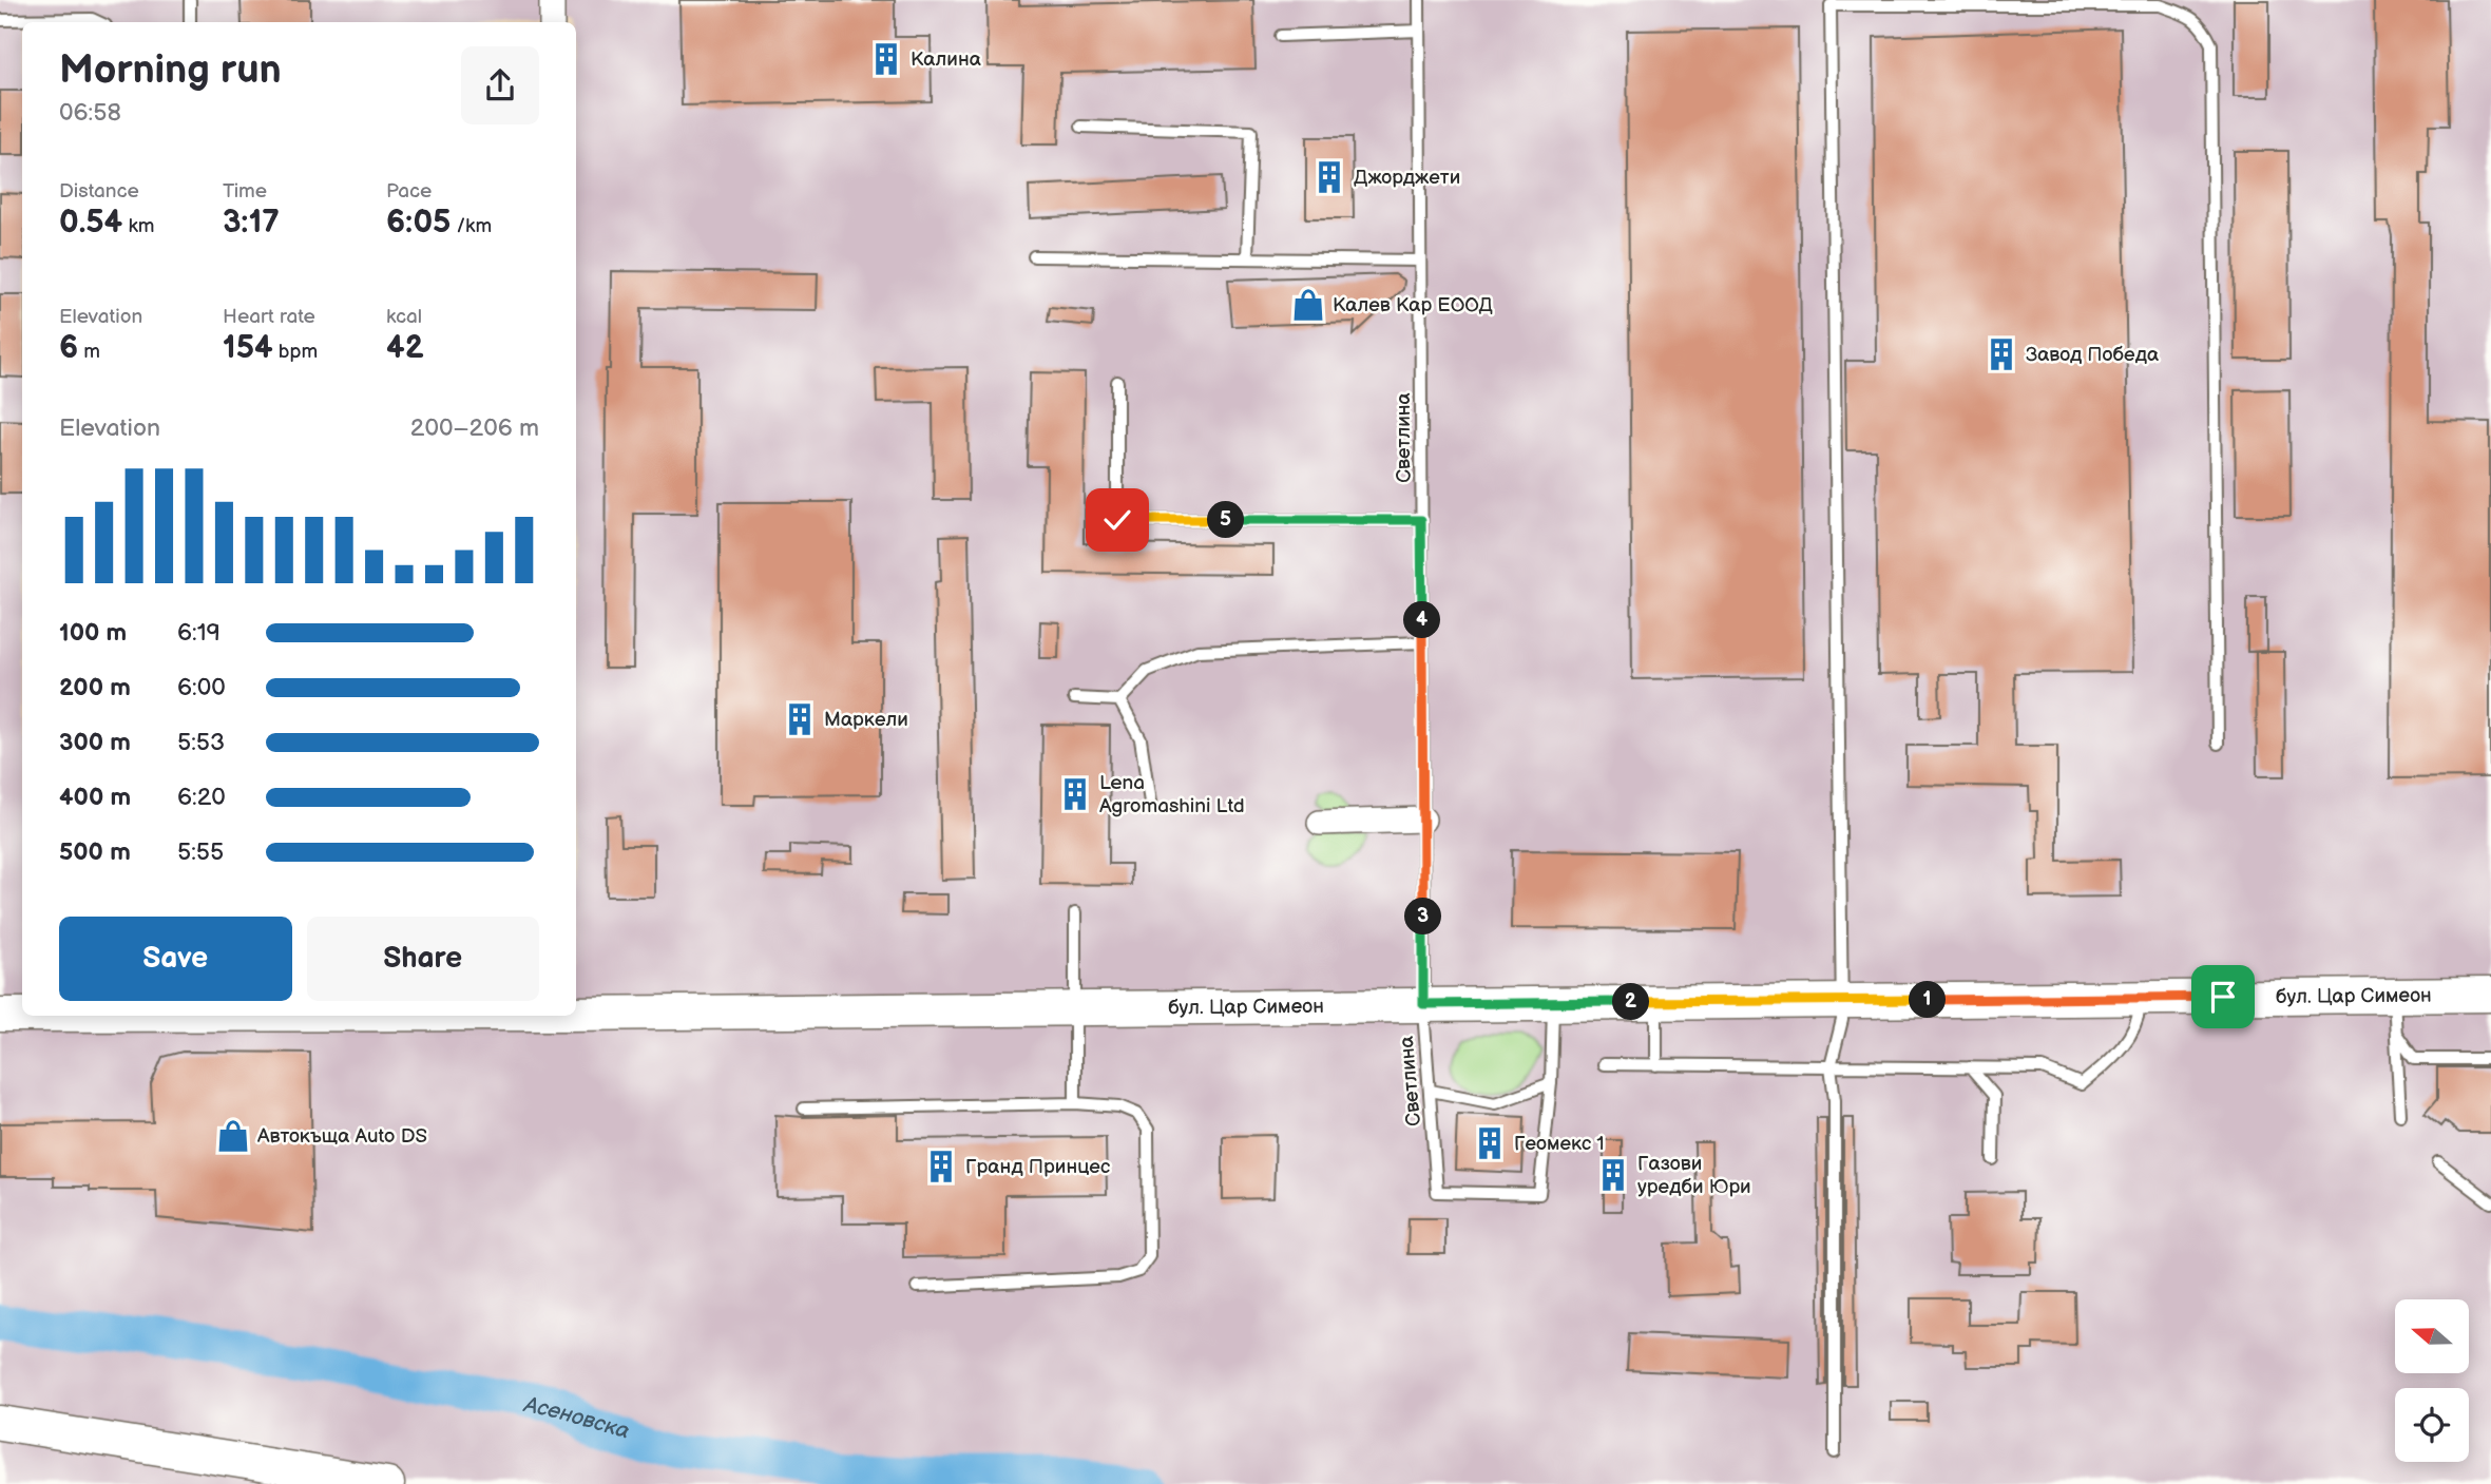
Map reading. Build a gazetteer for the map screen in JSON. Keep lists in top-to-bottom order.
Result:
{
  "streets": {
    "main road": ["бул. Цар Симеон"],
    "lane": ["Светлина"]
  },
  "crossings": [
    ["Светлина", "бул. Цар Симеон"]
  ],
  "water": ["Асеновска"],
  "places": {
    "building": [
      "Калина",
      "Джорджети",
      "Завод Победа",
      "Маркели",
      "Lena Agromashini Ltd",
      "Геомекс 1",
      "Гранд Принцес",
      "Газови уредби Юри"
    ],
    "shop": ["Калев Кар ЕООД", "Автокъща Auto DS"]
  },
  "north": "left",
  "page": {
    "heading": ["Morning run", "06:58"],
    "stats": [
      ["Distance", "0.54 km"],
      ["Time", "3:17"],
      ["Pace", "6:05 /km"],
      ["Elevation", "6 m"],
      ["Heart rate", "154 bpm"],
      ["kcal", "42"]
    ],
    "chart": ["Elevation", "200–206 m"],
    "pins": [
      "5",
      "4",
      "3",
      "1",
      "2"
    ],
    "list": [
      {
        "name": "100 m",
        "note": "6:19"
      },
      {
        "name": "200 m",
        "note": "6:00"
      },
      {
        "name": "300 m",
        "note": "5:53"
      },
      {
        "name": "400 m",
        "note": "6:20"
      },
      {
        "name": "500 m",
        "note": "5:55"
      }
    ],
    "buttons": ["Save", "Share"]
  }
}
